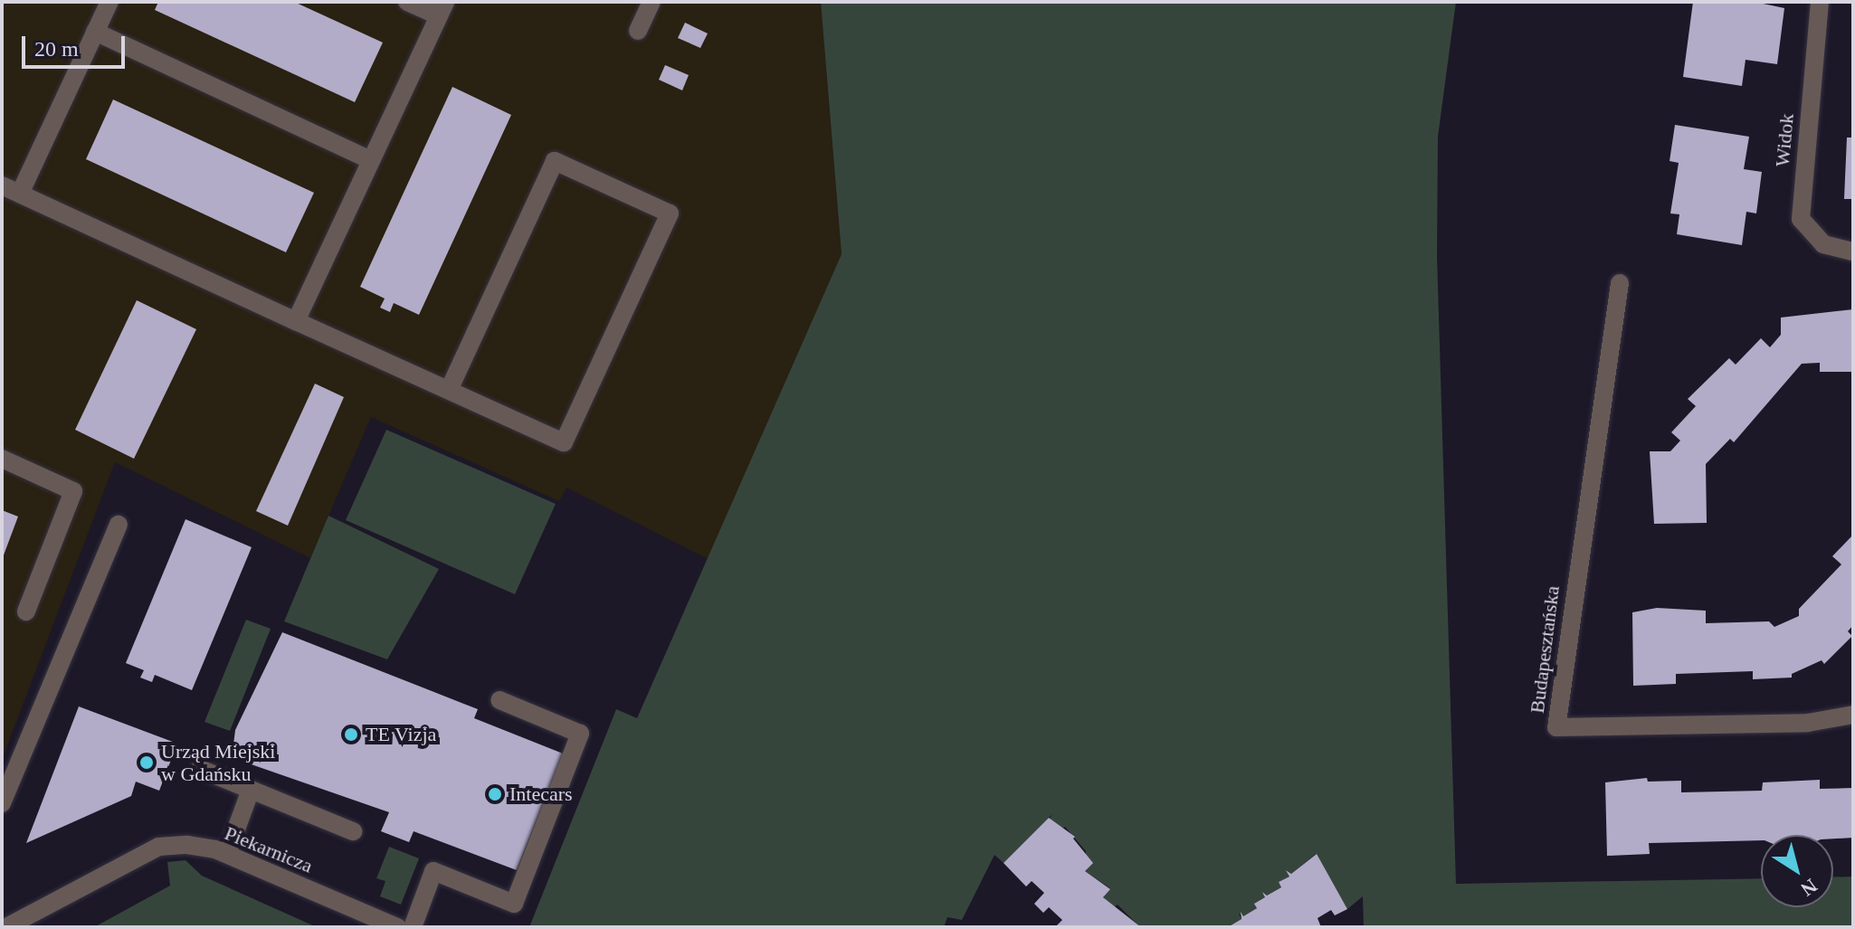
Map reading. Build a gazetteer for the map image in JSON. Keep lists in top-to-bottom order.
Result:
{
  "streets": {
    "street": ["Widok", "Budapesztańska", "Piekarnicza"]
  },
  "places": ["TE Vizja", "Urząd Miejski w Gdańsku", "Intecars"],
  "scale_bar": "20 m",
  "north": "bottom right"
}
